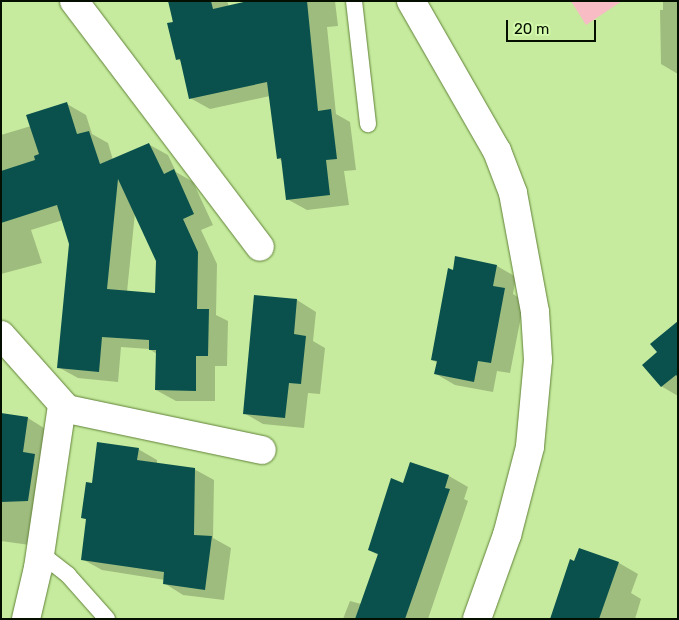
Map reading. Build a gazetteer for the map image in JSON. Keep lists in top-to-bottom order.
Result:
{
  "scale_bar": "20 m"
}
